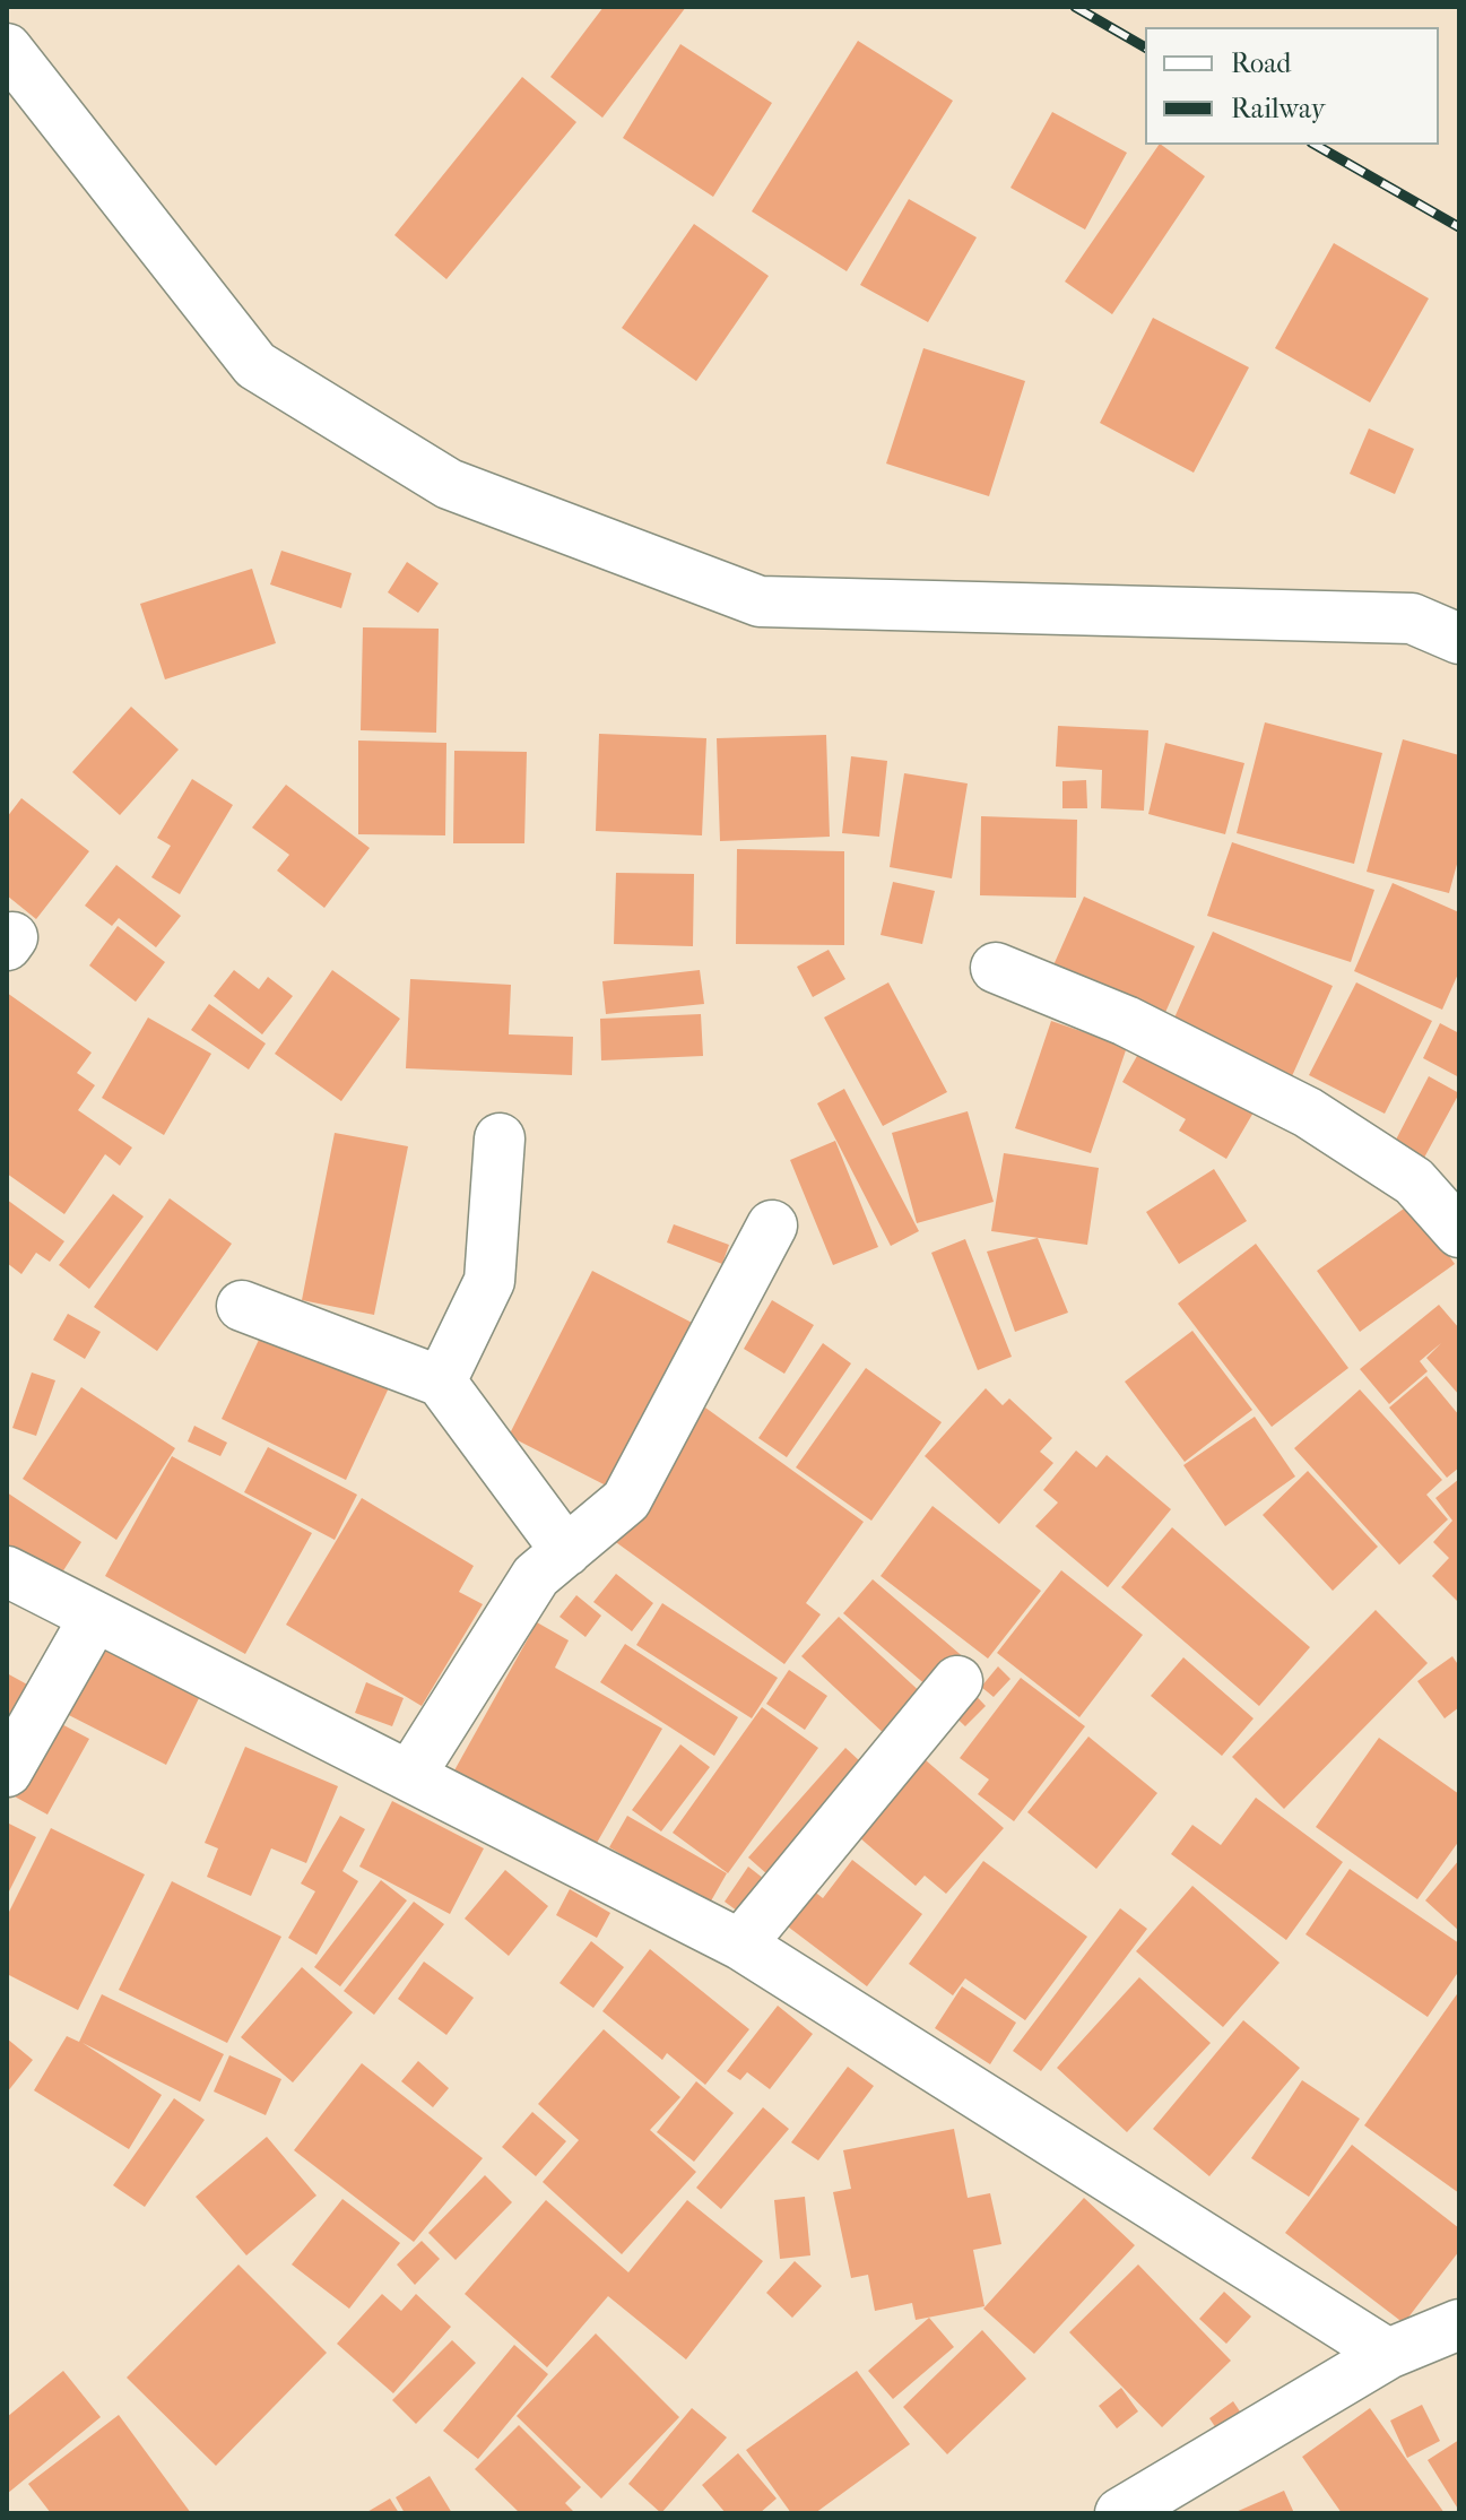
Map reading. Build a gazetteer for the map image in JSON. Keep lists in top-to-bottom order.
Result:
{
  "legend": ["Road", "Railway"]
}
